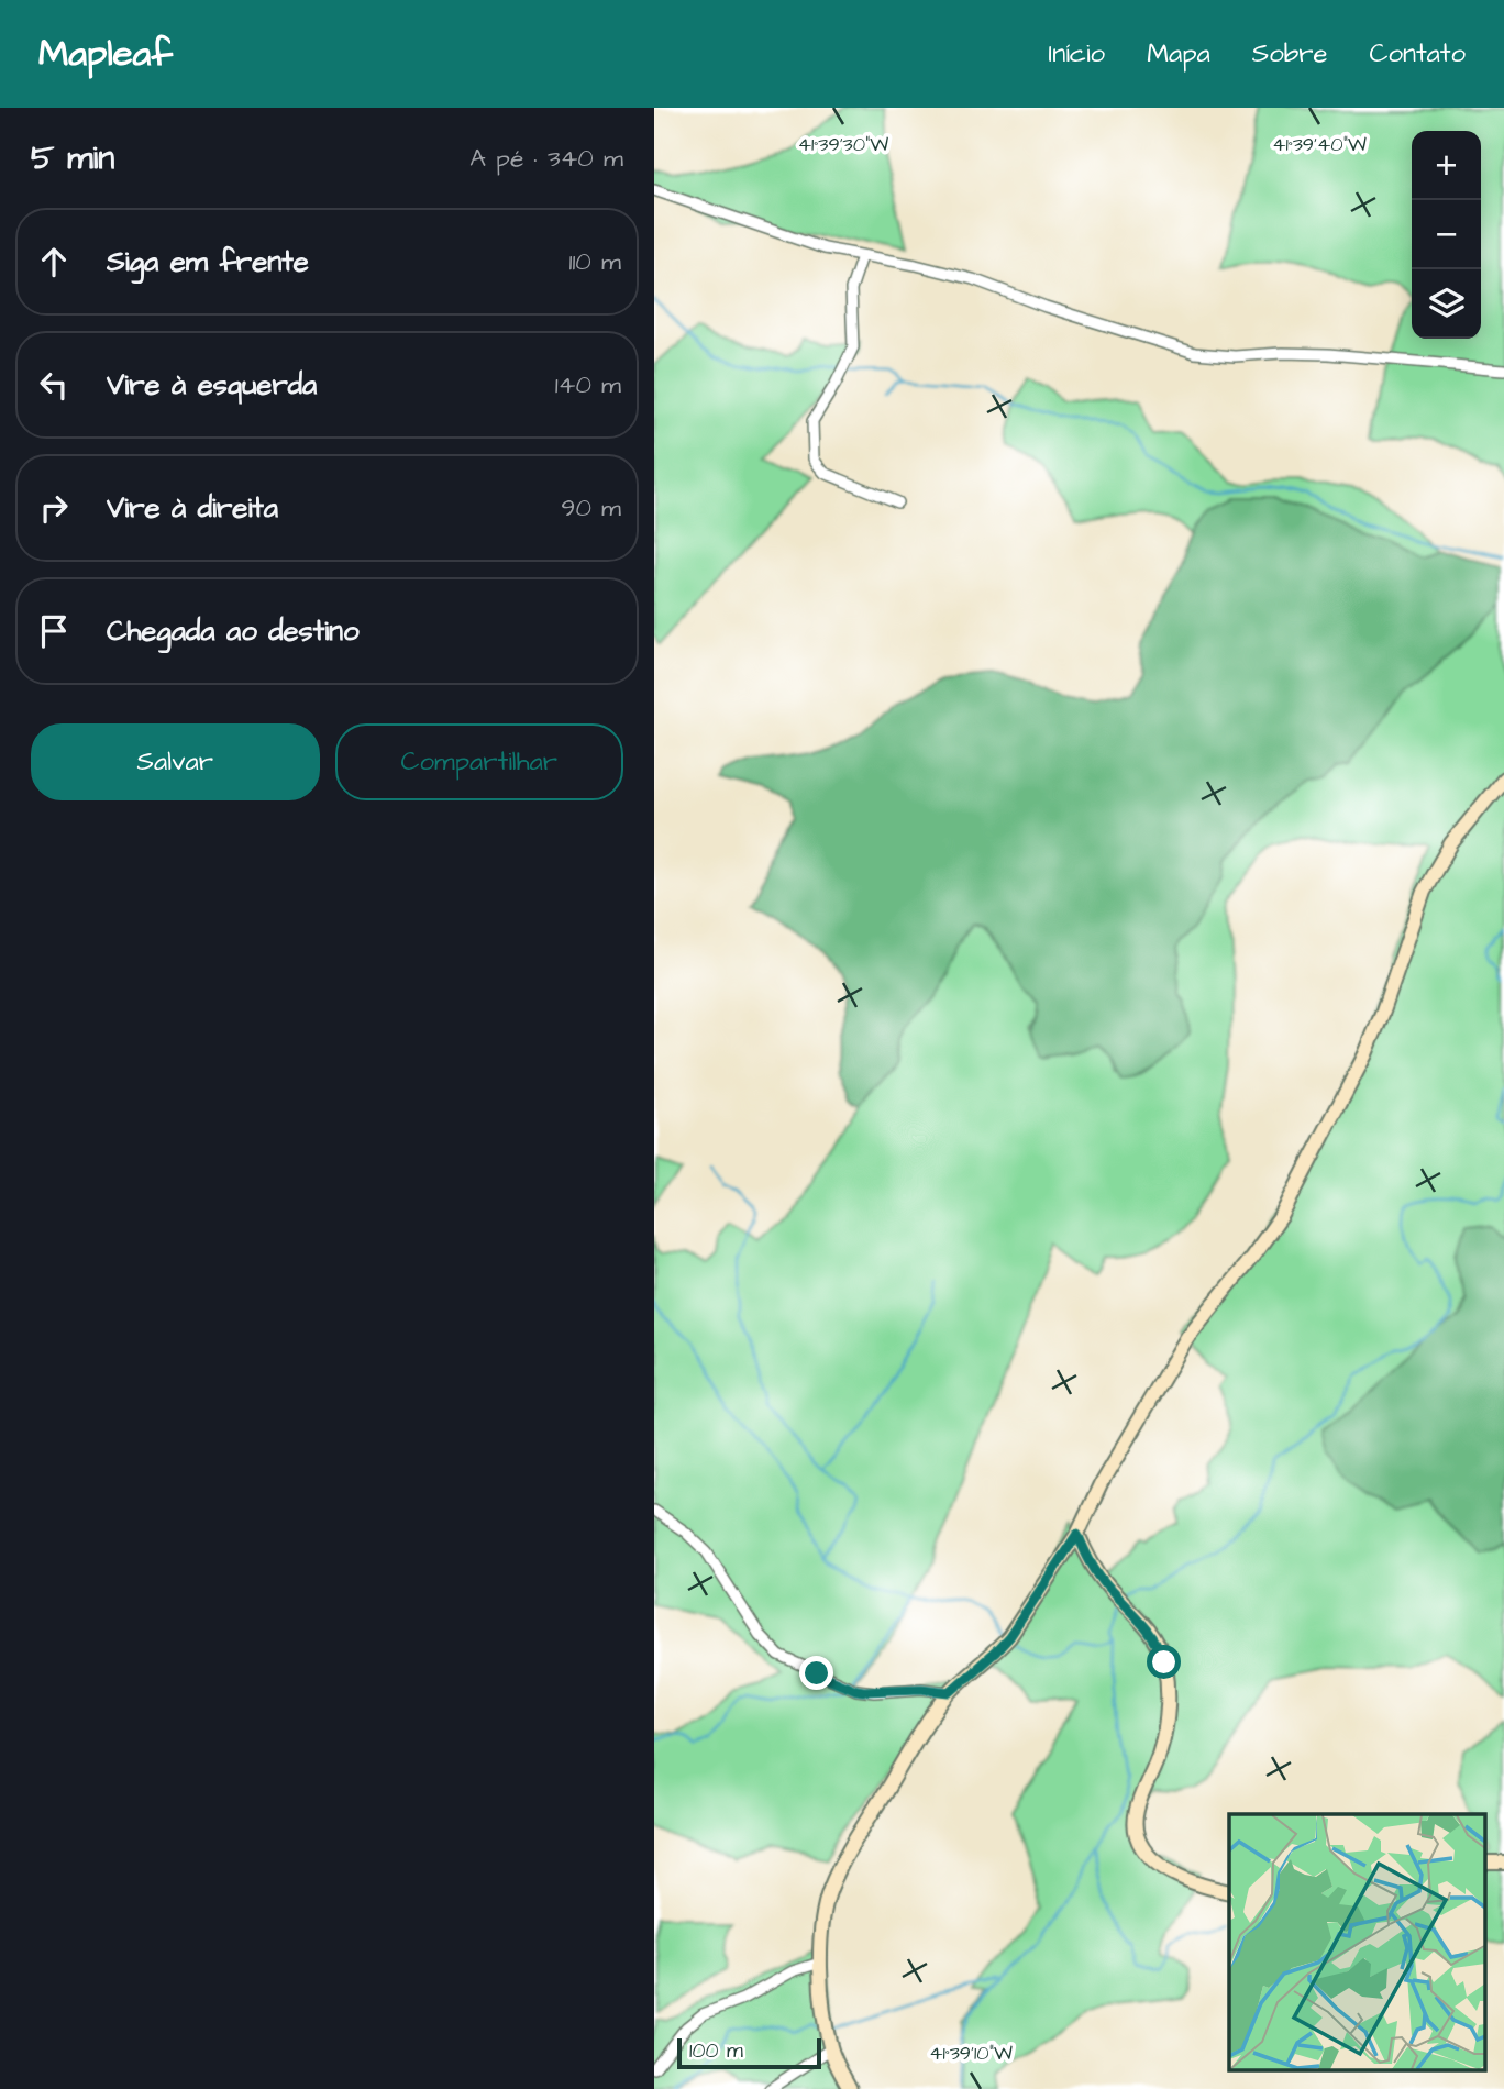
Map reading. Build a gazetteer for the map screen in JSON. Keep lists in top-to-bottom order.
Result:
{
  "scale_bar": "100 m",
  "page": {
    "header": "Mapleaf",
    "nav": [
      "Início",
      "Mapa",
      "Sobre",
      "Contato"
    ],
    "heading": ["5 min", "A pé · 340 m"],
    "map_buttons": ["+", "−"],
    "list": [
      ["Siga em frente", "110 m"],
      ["Vire à esquerda", "140 m"],
      ["Vire à direita", "90 m"],
      "Chegada ao destino"
    ],
    "buttons": ["Salvar", "Compartilhar"],
    "scale": "100 m"
  },
  "coordinates": ["41°39'30\"W", "41°39'40\"W", "41°39'10\"W"]
}
